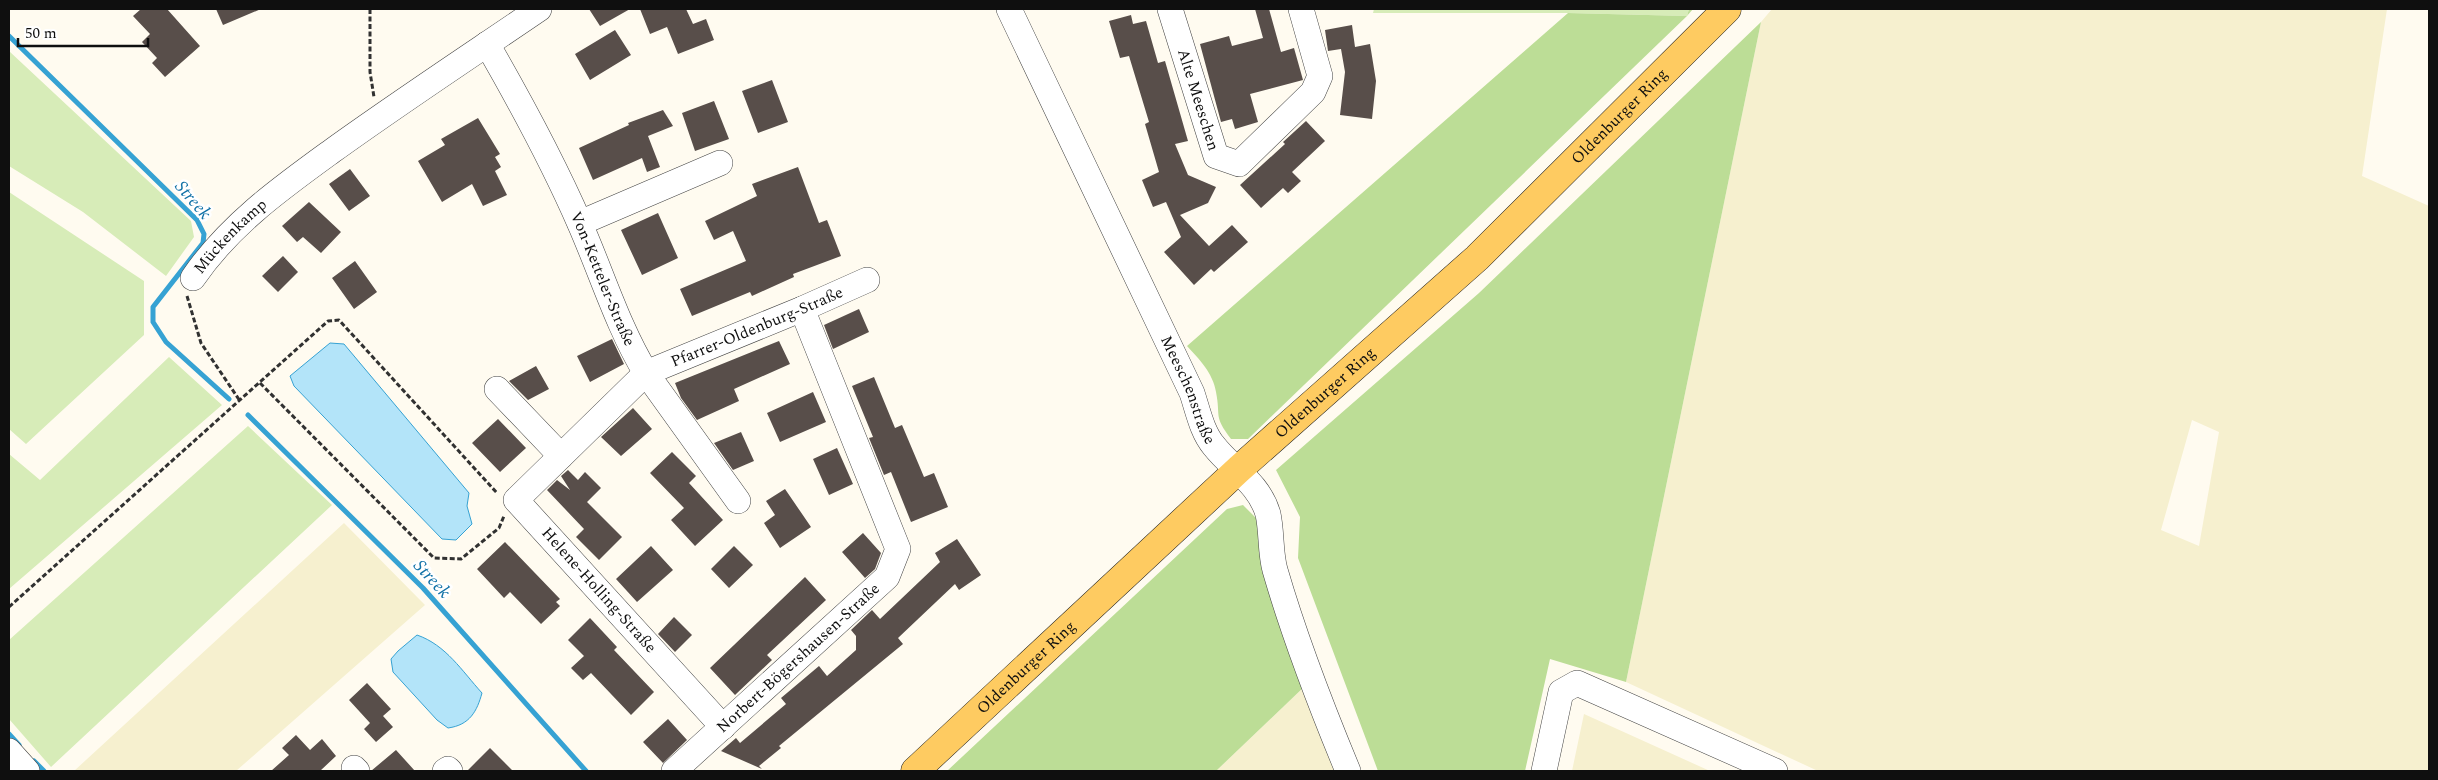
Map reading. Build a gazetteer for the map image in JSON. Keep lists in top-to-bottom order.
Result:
{
  "streets": {
    "main road": ["Oldenburger Ring"],
    "street": [
      "Alte Meeschen",
      "Mückenkamp",
      "Von-Ketteler-Straße",
      "Pfarrer-Oldenburg-Straße",
      "Meeschenstraße",
      "Helene-Holling-Straße",
      "Norbert-Bögershausen-Straße"
    ]
  },
  "crossings": [
    ["Oldenburger Ring", "Meeschenstraße"],
    ["Mückenkamp", "Von-Ketteler-Straße"],
    ["Von-Ketteler-Straße", "Pfarrer-Oldenburg-Straße"],
    ["Pfarrer-Oldenburg-Straße", "Norbert-Bögershausen-Straße"],
    ["Helene-Holling-Straße", "Norbert-Bögershausen-Straße"]
  ],
  "water": ["Streek"],
  "scale_bar": "50 m"
}
